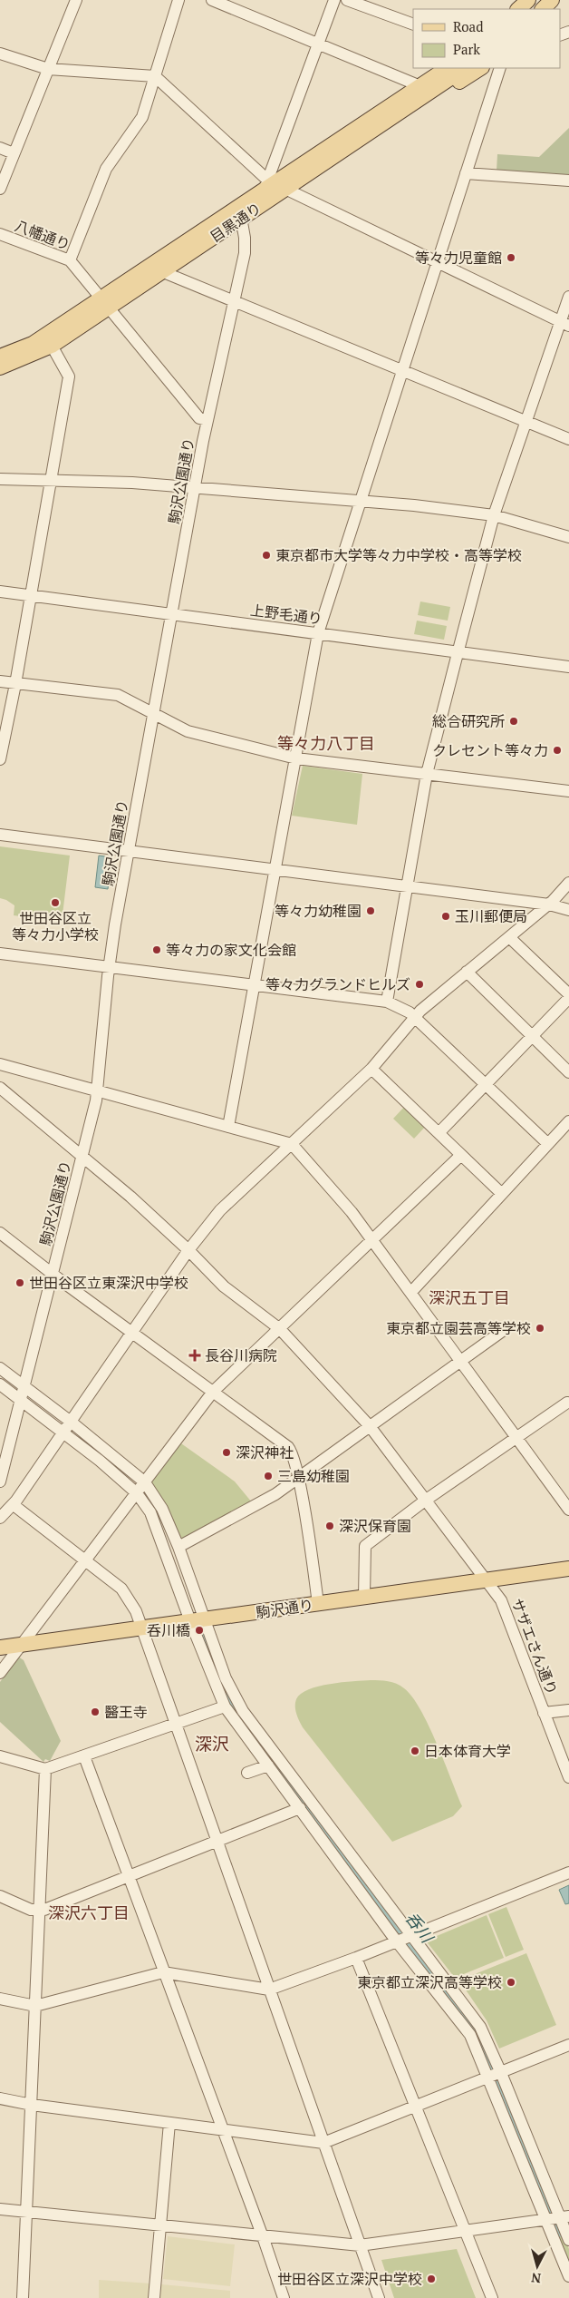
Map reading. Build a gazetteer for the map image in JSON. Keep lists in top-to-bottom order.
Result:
{
  "streets": {
    "main road": ["目黒通り", "駒沢通り"],
    "street": [
      "八幡通り",
      "駒沢公園通り",
      "上野毛通り",
      "サザエさん通り"
    ]
  },
  "crossings": [
    ["目黒通り", "八幡通り"],
    ["目黒通り", "駒沢公園通り"],
    ["八幡通り", "駒沢公園通り"],
    ["駒沢公園通り", "上野毛通り"],
    ["駒沢公園通り", "サザエさん通り"],
    ["駒沢通り", "サザエさん通り"]
  ],
  "districts": [
    "等々力八丁目",
    "深沢五丁目",
    "深沢",
    "深沢六丁目"
  ],
  "water": ["呑川"],
  "places": {
    "other": [
      "等々力児童館",
      "東京都市大学等々力中学校・高等学校",
      "総合研究所",
      "クレセント等々力",
      "世田谷区立 等々力小学校",
      "等々力幼稚園",
      "玉川郵便局",
      "等々力の家文化会館",
      "等々力グランドヒルズ",
      "世田谷区立東深沢中学校",
      "東京都立園芸高等学校",
      "深沢神社",
      "三島幼稚園",
      "深沢保育園",
      "呑川橋",
      "醫王寺",
      "日本体育大学",
      "東京都立深沢高等学校",
      "世田谷区立深沢中学校"
    ],
    "health": ["長谷川病院"]
  },
  "legend": ["Road", "Park"],
  "north": "bottom"
}
